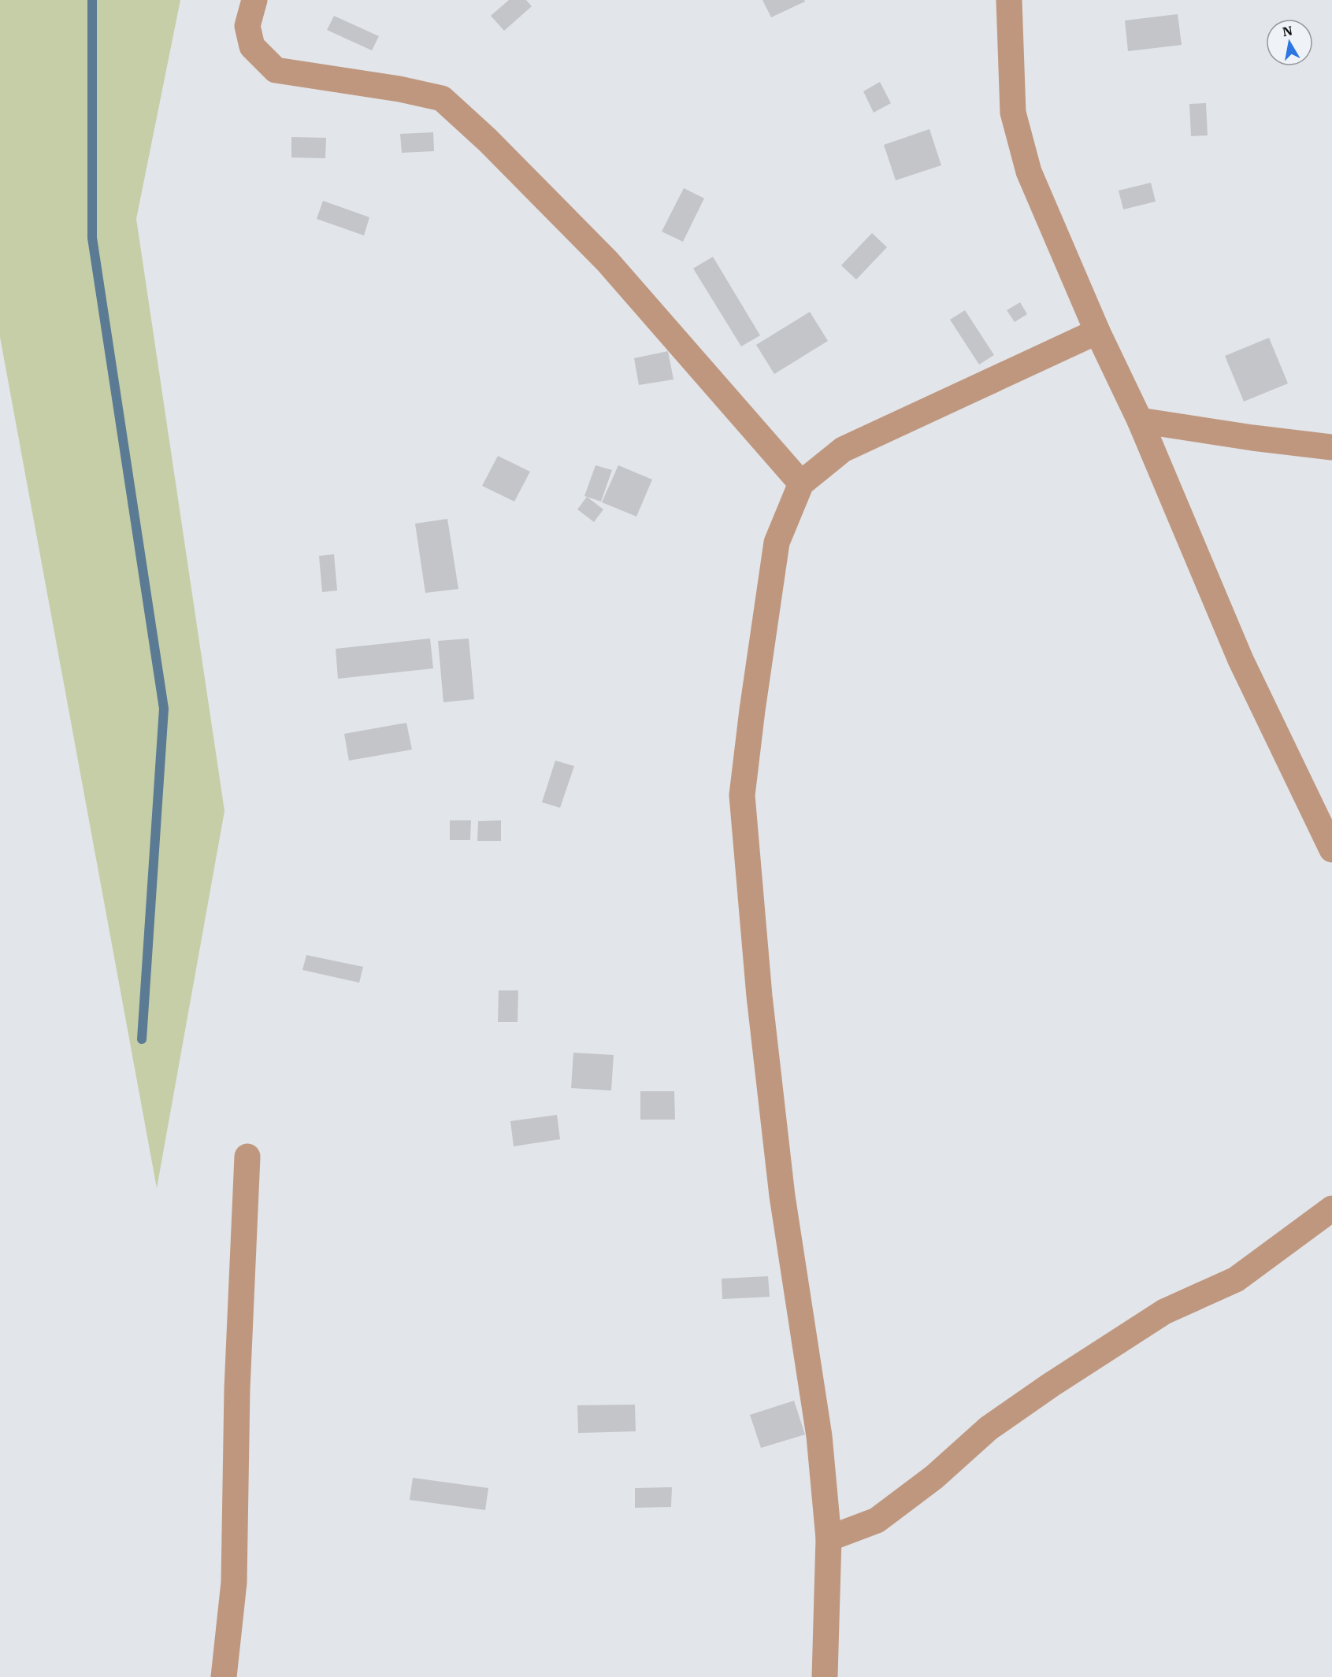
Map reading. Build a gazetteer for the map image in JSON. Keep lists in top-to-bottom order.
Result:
{
  "north": "top"
}
